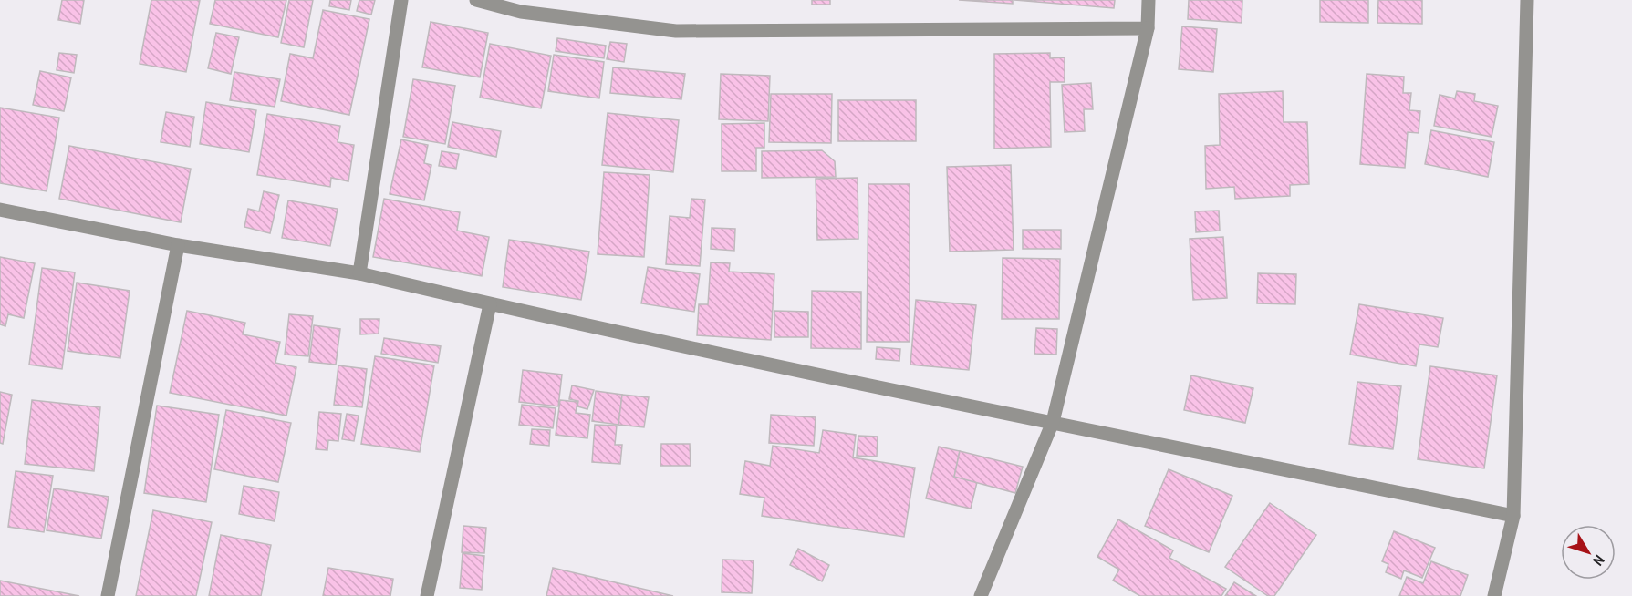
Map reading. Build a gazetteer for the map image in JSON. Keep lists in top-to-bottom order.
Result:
{
  "north": "bottom right"
}
